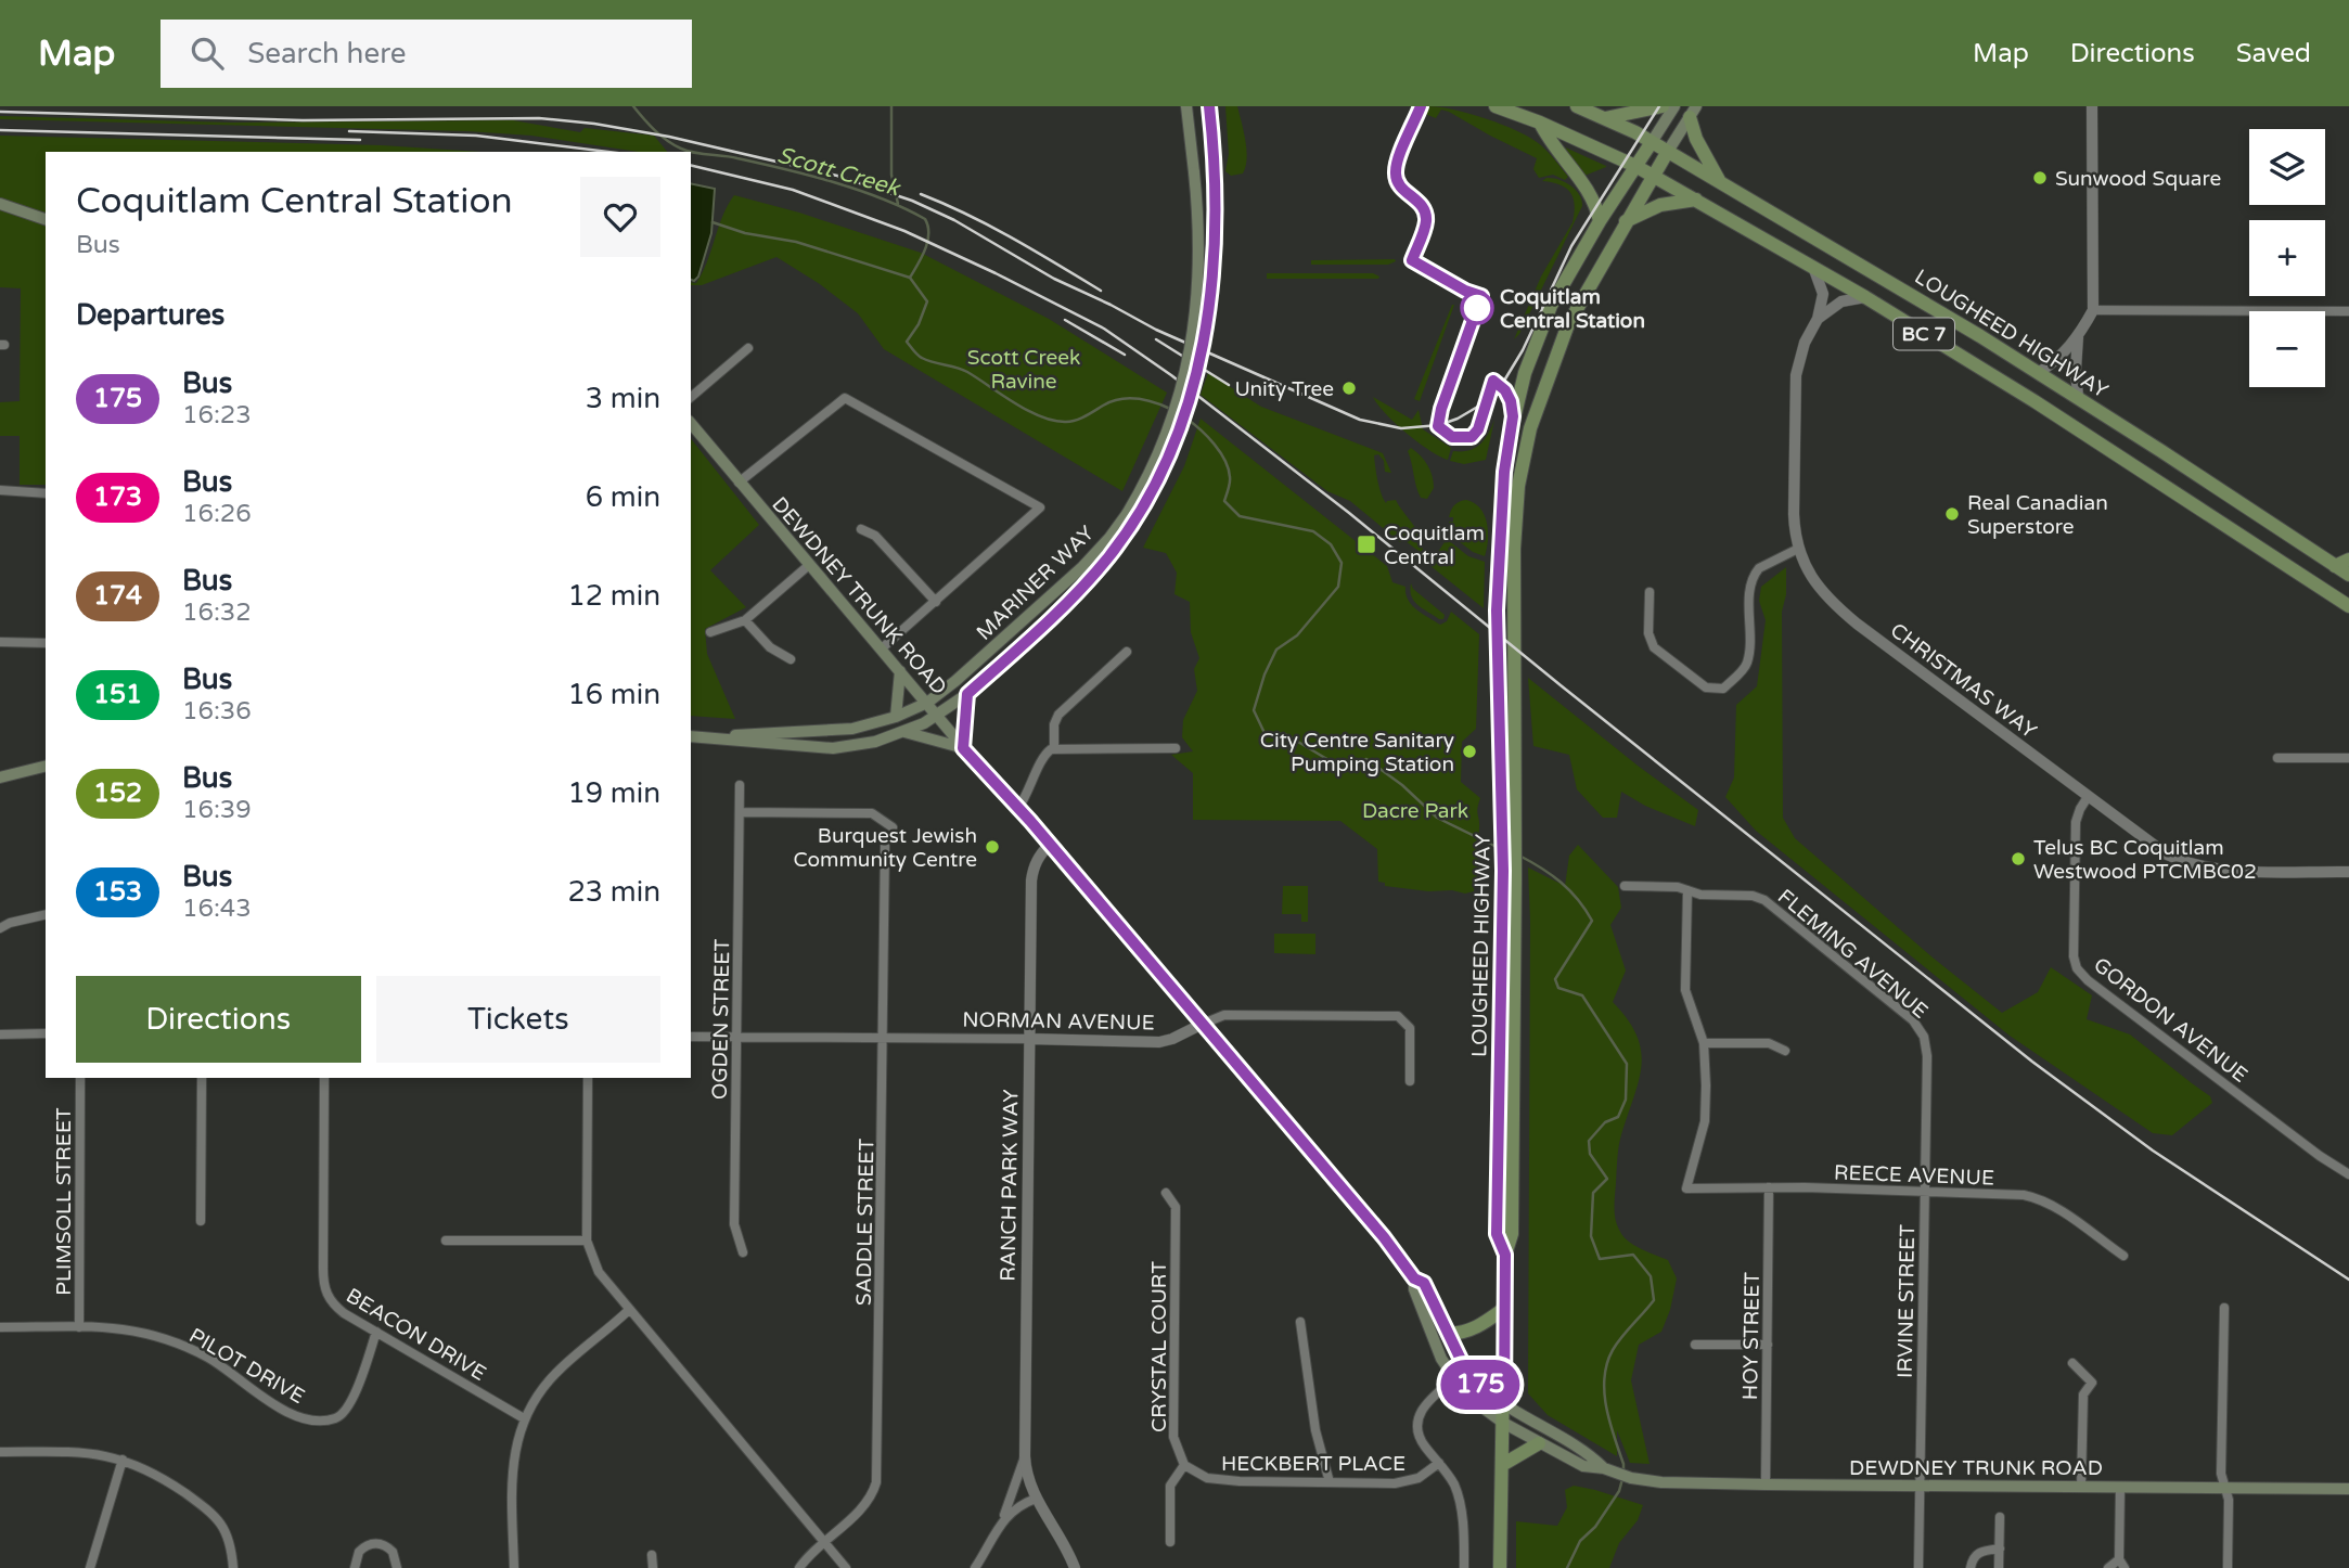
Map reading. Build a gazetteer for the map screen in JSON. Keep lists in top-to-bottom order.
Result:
{
  "streets": {
    "main road": [
      "LOUGHEED HIGHWAY",
      "BC 7",
      "MARINER WAY",
      "DEWDNEY TRUNK ROAD"
    ],
    "street": [
      "CHRISTMAS WAY",
      "FLEMING AVENUE",
      "OGDEN STREET",
      "GORDON AVENUE",
      "NORMAN AVENUE",
      "REECE AVENUE",
      "RANCH PARK WAY",
      "PLIMSOLL STREET",
      "SADDLE STREET",
      "IRVINE STREET",
      "BEACON DRIVE",
      "HOY STREET",
      "CRYSTAL COURT",
      "PILOT DRIVE",
      "HECKBERT PLACE"
    ]
  },
  "crossings": [
    ["LOUGHEED HIGHWAY", "BC 7"],
    ["LOUGHEED HIGHWAY", "DEWDNEY TRUNK ROAD"],
    ["BC 7", "CHRISTMAS WAY"],
    ["MARINER WAY", "DEWDNEY TRUNK ROAD"],
    ["DEWDNEY TRUNK ROAD", "NORMAN AVENUE"],
    ["DEWDNEY TRUNK ROAD", "RANCH PARK WAY"],
    ["DEWDNEY TRUNK ROAD", "IRVINE STREET"],
    ["DEWDNEY TRUNK ROAD", "HOY STREET"],
    ["CHRISTMAS WAY", "GORDON AVENUE"],
    ["FLEMING AVENUE", "IRVINE STREET"],
    ["OGDEN STREET", "NORMAN AVENUE"],
    ["NORMAN AVENUE", "RANCH PARK WAY"],
    ["NORMAN AVENUE", "SADDLE STREET"],
    ["REECE AVENUE", "IRVINE STREET"],
    ["REECE AVENUE", "HOY STREET"],
    ["PLIMSOLL STREET", "PILOT DRIVE"],
    ["BEACON DRIVE", "PILOT DRIVE"],
    ["CRYSTAL COURT", "HECKBERT PLACE"]
  ],
  "water": ["Scott Creek"],
  "parks": ["Scott Creek Ravine", "Dacre Park"],
  "places": {
    "other": [
      "Sunwood Square",
      "Coquitlam Central Station",
      "Unity Tree",
      "Real Canadian Superstore",
      "City Centre Sanitary Pumping Station",
      "Burquest Jewish Community Centre",
      "Telus BC Coquitlam Westwood PTCMBC02"
    ],
    "transit": ["Coquitlam Central"]
  },
  "lines": ["bus line 175"],
  "page": {
    "header": "Map",
    "search": "Search here",
    "nav": ["Map", "Directions", "Saved"],
    "on_map": "175",
    "map_buttons": ["+", "−"],
    "heading": [
      ["Coquitlam Central Station", "Bus"],
      "Departures"
    ],
    "list": [
      {
        "mark": "175",
        "name": "Bus",
        "note": "16:23",
        "value": "3 min"
      },
      {
        "mark": "173",
        "name": "Bus",
        "note": "16:26",
        "value": "6 min"
      },
      {
        "mark": "174",
        "name": "Bus",
        "note": "16:32",
        "value": "12 min"
      },
      {
        "mark": "151",
        "name": "Bus",
        "note": "16:36",
        "value": "16 min"
      },
      {
        "mark": "152",
        "name": "Bus",
        "note": "16:39",
        "value": "19 min"
      },
      {
        "mark": "153",
        "name": "Bus",
        "note": "16:43",
        "value": "23 min"
      }
    ],
    "buttons": ["Directions", "Tickets"]
  }
}
